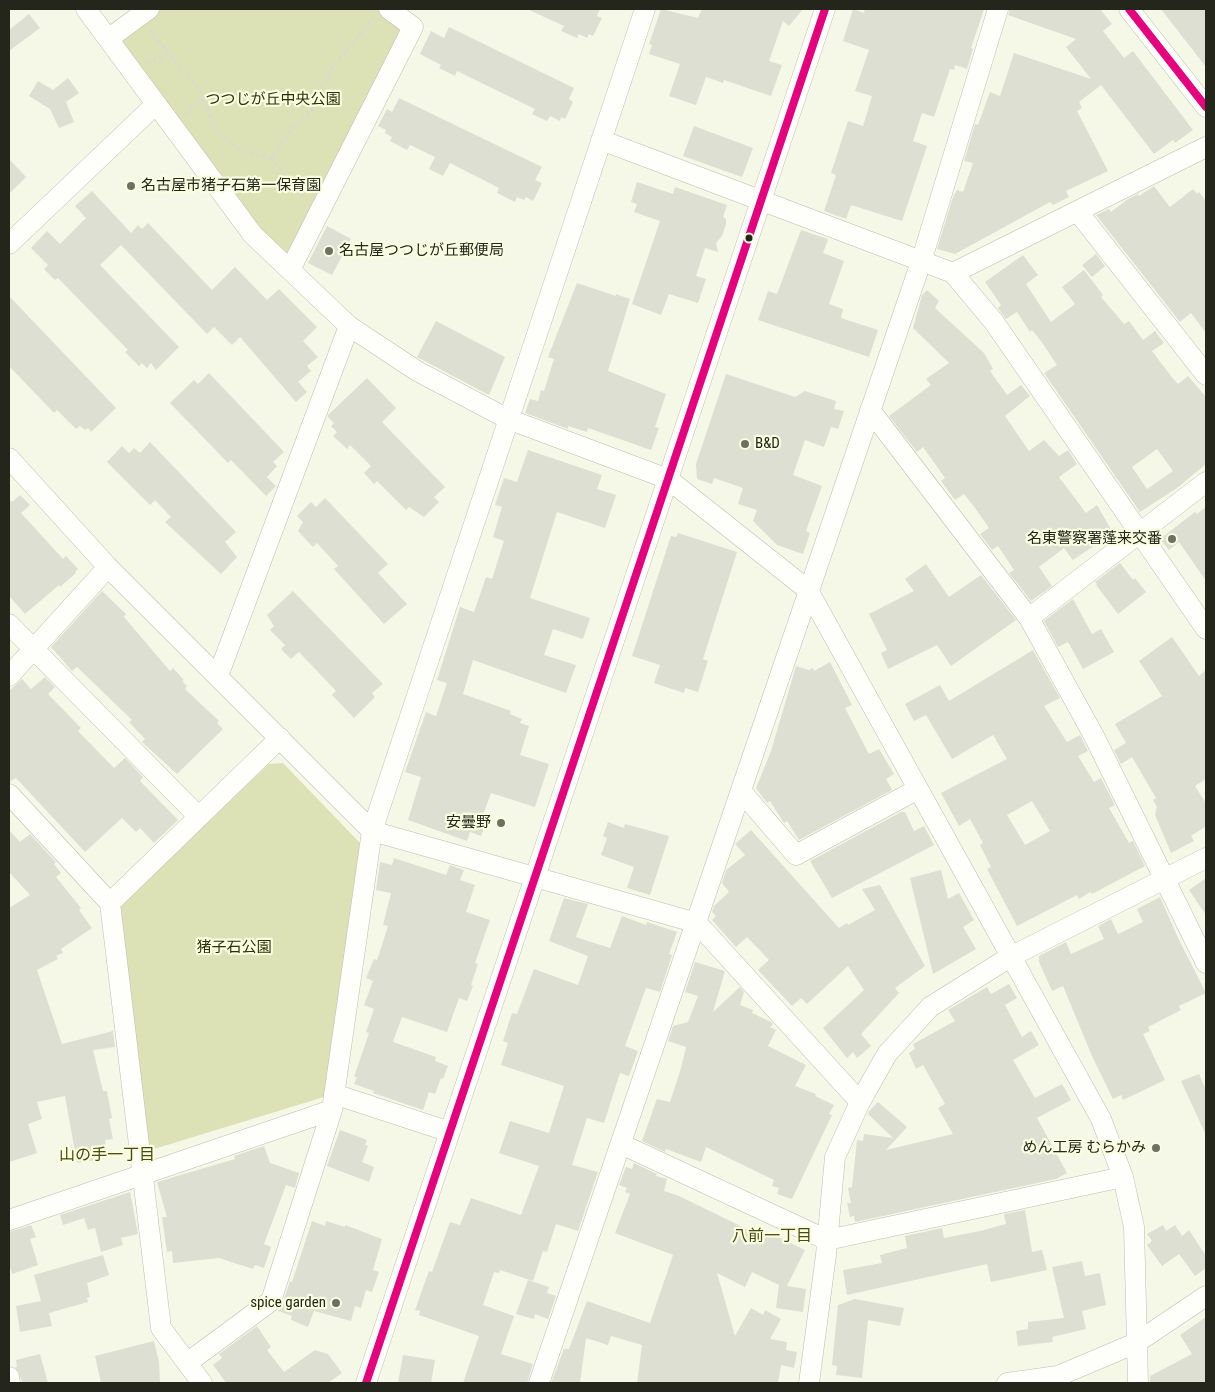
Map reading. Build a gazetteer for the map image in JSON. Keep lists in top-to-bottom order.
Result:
{
  "districts": ["山の手一丁目", "八前一丁目"],
  "parks": ["つつじが丘中央公園", "猪子石公園"],
  "places": [
    "名古屋市猪子石第一保育園",
    "名古屋つつじが丘郵便局",
    "B&D",
    "名東警察署蓬来交番",
    "安曇野",
    "めん工房 むらかみ",
    "spice garden"
  ]
}
